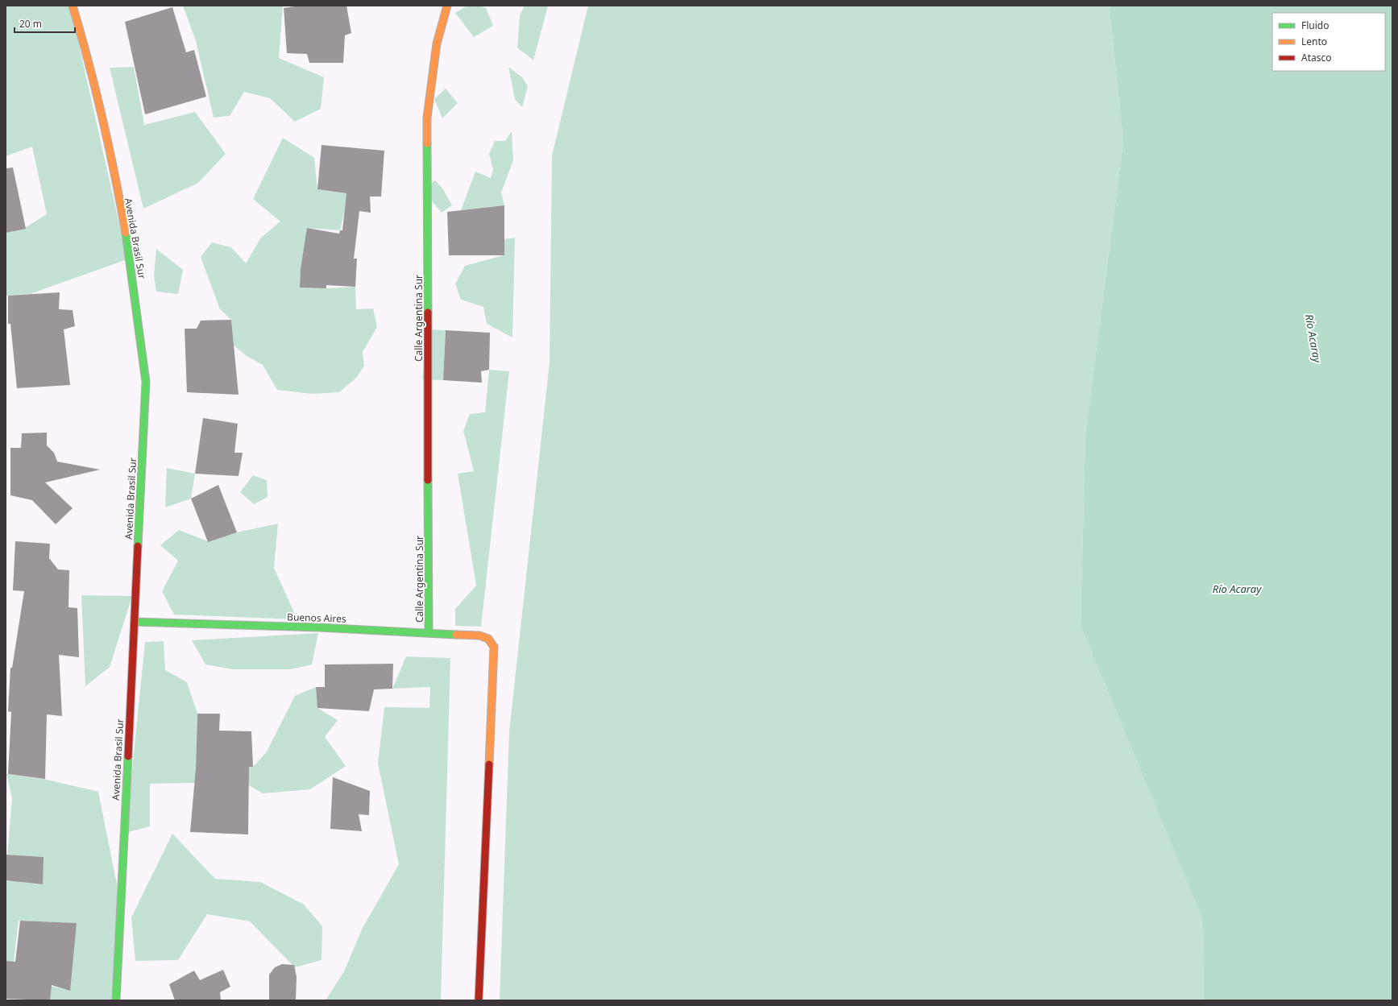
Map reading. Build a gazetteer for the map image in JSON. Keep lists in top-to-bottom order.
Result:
{
  "streets": {
    "street": ["Avenida Brasil Sur", "Calle Argentina Sur", "Buenos Aires"]
  },
  "crossings": [
    ["Avenida Brasil Sur", "Buenos Aires"],
    ["Calle Argentina Sur", "Buenos Aires"]
  ],
  "water": ["Río Acaray"],
  "legend": ["Fluido", "Lento", "Atasco"],
  "scale_bar": "20 m"
}
